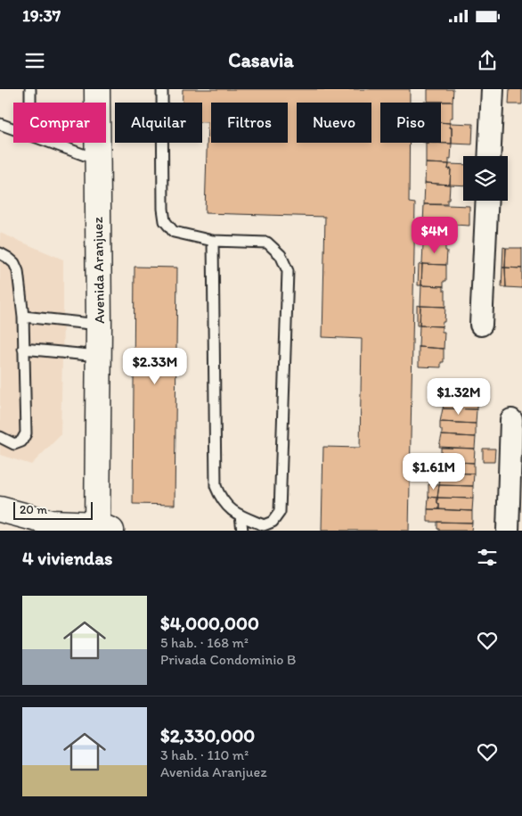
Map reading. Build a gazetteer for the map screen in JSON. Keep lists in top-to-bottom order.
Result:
{
  "streets": {
    "street": ["Avenida Aranjuez"]
  },
  "scale_bar": "20 m",
  "page": {
    "status": "19:37",
    "header": "Casavia",
    "chip": [
      "Comprar",
      "Alquilar",
      "Filtros",
      "Nuevo",
      "Piso"
    ],
    "price": [
      "$4M",
      "$2.33M",
      "$1.32M",
      "$1.61M"
    ],
    "scale": "20 m",
    "heading": "4 viviendas",
    "list": [
      {
        "name": "$4,000,000",
        "note": "5 hab. · 168 m² · Privada Condominio B"
      },
      {
        "name": "$2,330,000",
        "note": "3 hab. · 110 m² · Avenida Aranjuez"
      }
    ]
  }
}
